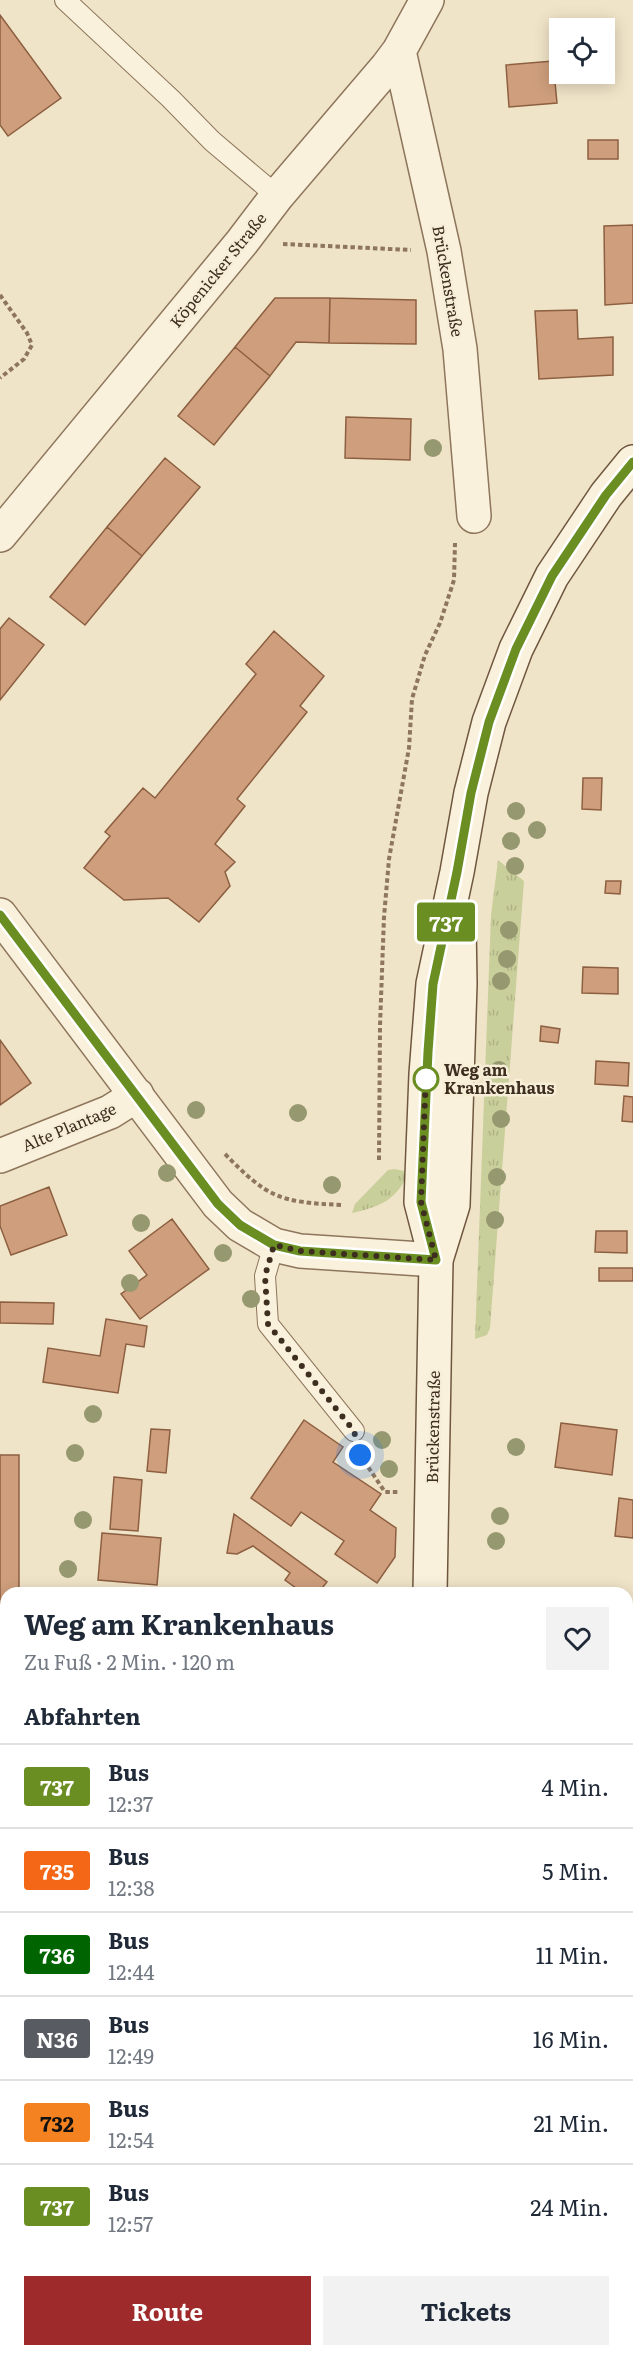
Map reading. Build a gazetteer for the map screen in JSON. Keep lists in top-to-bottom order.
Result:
{
  "streets": {
    "street": ["Köpenicker Straße", "Brückenstraße", "Alte Plantage"]
  },
  "crossings": [
    ["Köpenicker Straße", "Brückenstraße"]
  ],
  "places": ["Weg am Krankenhaus"],
  "lines": ["bus line 737"],
  "page": {
    "on_map": "737",
    "heading": [
      ["Weg am Krankenhaus", "Zu Fuß · 2 Min. · 120 m"],
      "Abfahrten"
    ],
    "list": [
      {
        "mark": "737",
        "name": "Bus",
        "note": "12:37",
        "value": "4 Min."
      },
      {
        "mark": "735",
        "name": "Bus",
        "note": "12:38",
        "value": "5 Min."
      },
      {
        "mark": "736",
        "name": "Bus",
        "note": "12:44",
        "value": "11 Min."
      },
      {
        "mark": "N36",
        "name": "Bus",
        "note": "12:49",
        "value": "16 Min."
      },
      {
        "mark": "732",
        "name": "Bus",
        "note": "12:54",
        "value": "21 Min."
      },
      {
        "mark": "737",
        "name": "Bus",
        "note": "12:57",
        "value": "24 Min."
      }
    ],
    "buttons": ["Route", "Tickets"]
  }
}
